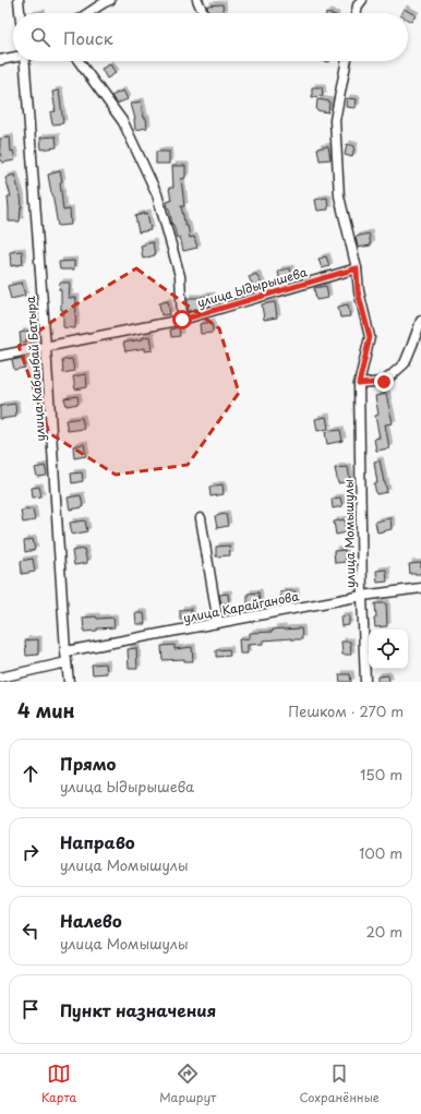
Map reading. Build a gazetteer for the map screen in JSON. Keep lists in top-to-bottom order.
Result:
{
  "streets": {
    "street": [
      "улица Ыдырышева",
      "улица Кабанбай Батыра",
      "улица Момышулы",
      "улица Карайганова"
    ]
  },
  "crossings": [
    ["улица Ыдырышева", "улица Кабанбай Батыра"],
    ["улица Ыдырышева", "улица Момышулы"],
    ["улица Кабанбай Батыра", "улица Карайганова"],
    ["улица Момышулы", "улица Карайганова"]
  ],
  "page": {
    "search": "Поиск",
    "heading": ["4 мин", "Пешком · 270 m"],
    "list": [
      ["Прямо", "улица Ыдырышева", "150 m"],
      ["Направо", "улица Момышулы", "100 m"],
      ["Налево", "улица Момышулы", "20 m"],
      "Пункт назначения"
    ],
    "nav": ["Карта", "Маршрут", "Сохранённые"]
  }
}
